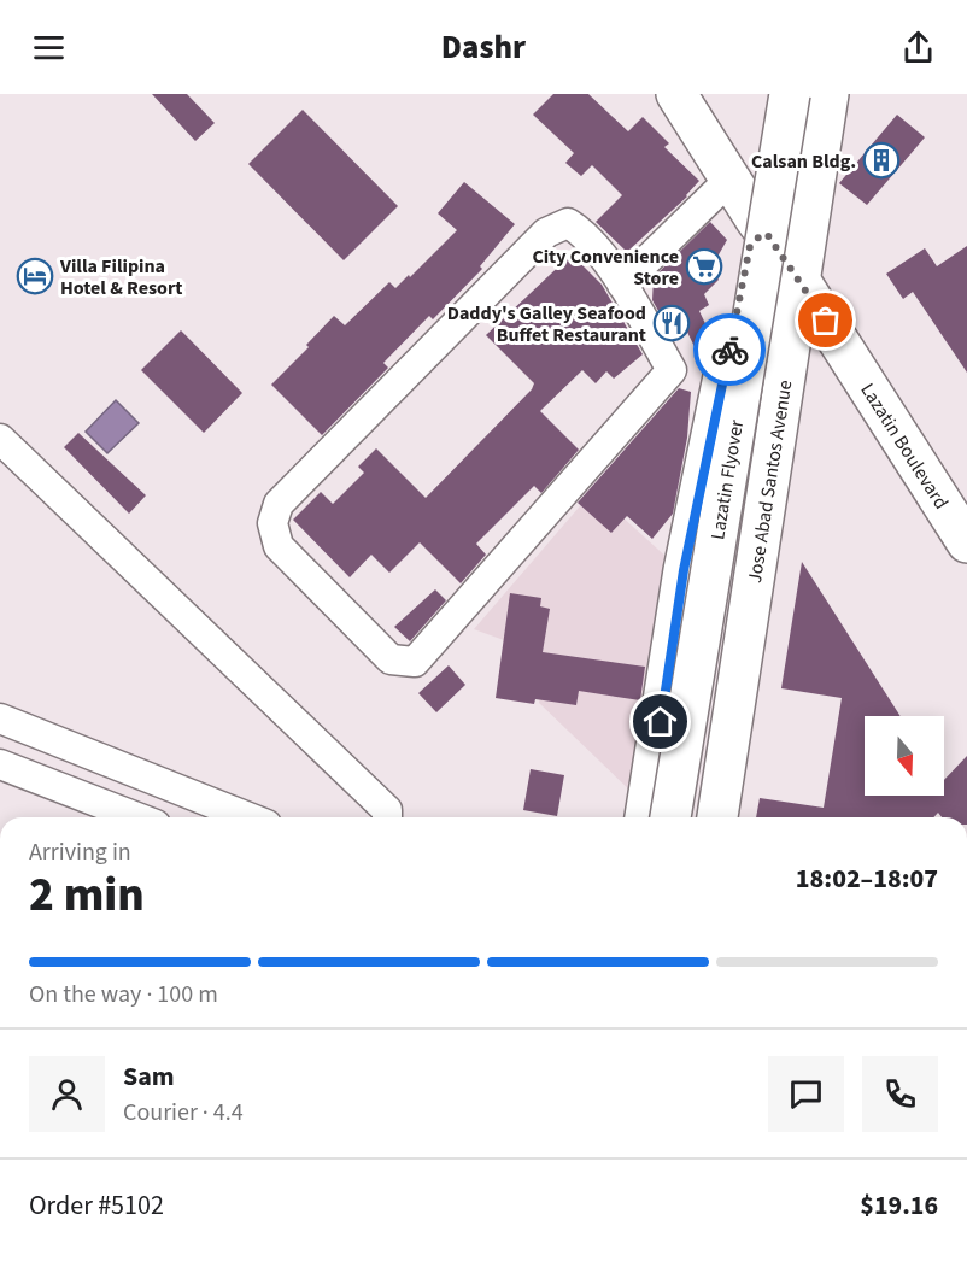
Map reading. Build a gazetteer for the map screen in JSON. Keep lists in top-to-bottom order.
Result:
{
  "streets": {
    "main road": ["Lazatin Boulevard", "Lazatin Flyover", "Jose Abad Santos Avenue"]
  },
  "crossings": [
    ["Lazatin Boulevard", "Jose Abad Santos Avenue"]
  ],
  "places": {
    "building": ["Calsan Bldg."],
    "supermarket": ["City Convenience Store"],
    "hotel": ["Villa Filipina Hotel & Resort"],
    "restaurant": ["Daddy's Galley Seafood Buffet Restaurant"]
  },
  "north": "bottom",
  "page": {
    "header": "Dashr",
    "heading": ["2 min", "Arriving in", "18:02–18:07"],
    "panel": [
      "Sam",
      "Courier · 4.4",
      "Order #5102",
      "$19.16"
    ],
    "bar": "On the way · 100 m"
  }
}
